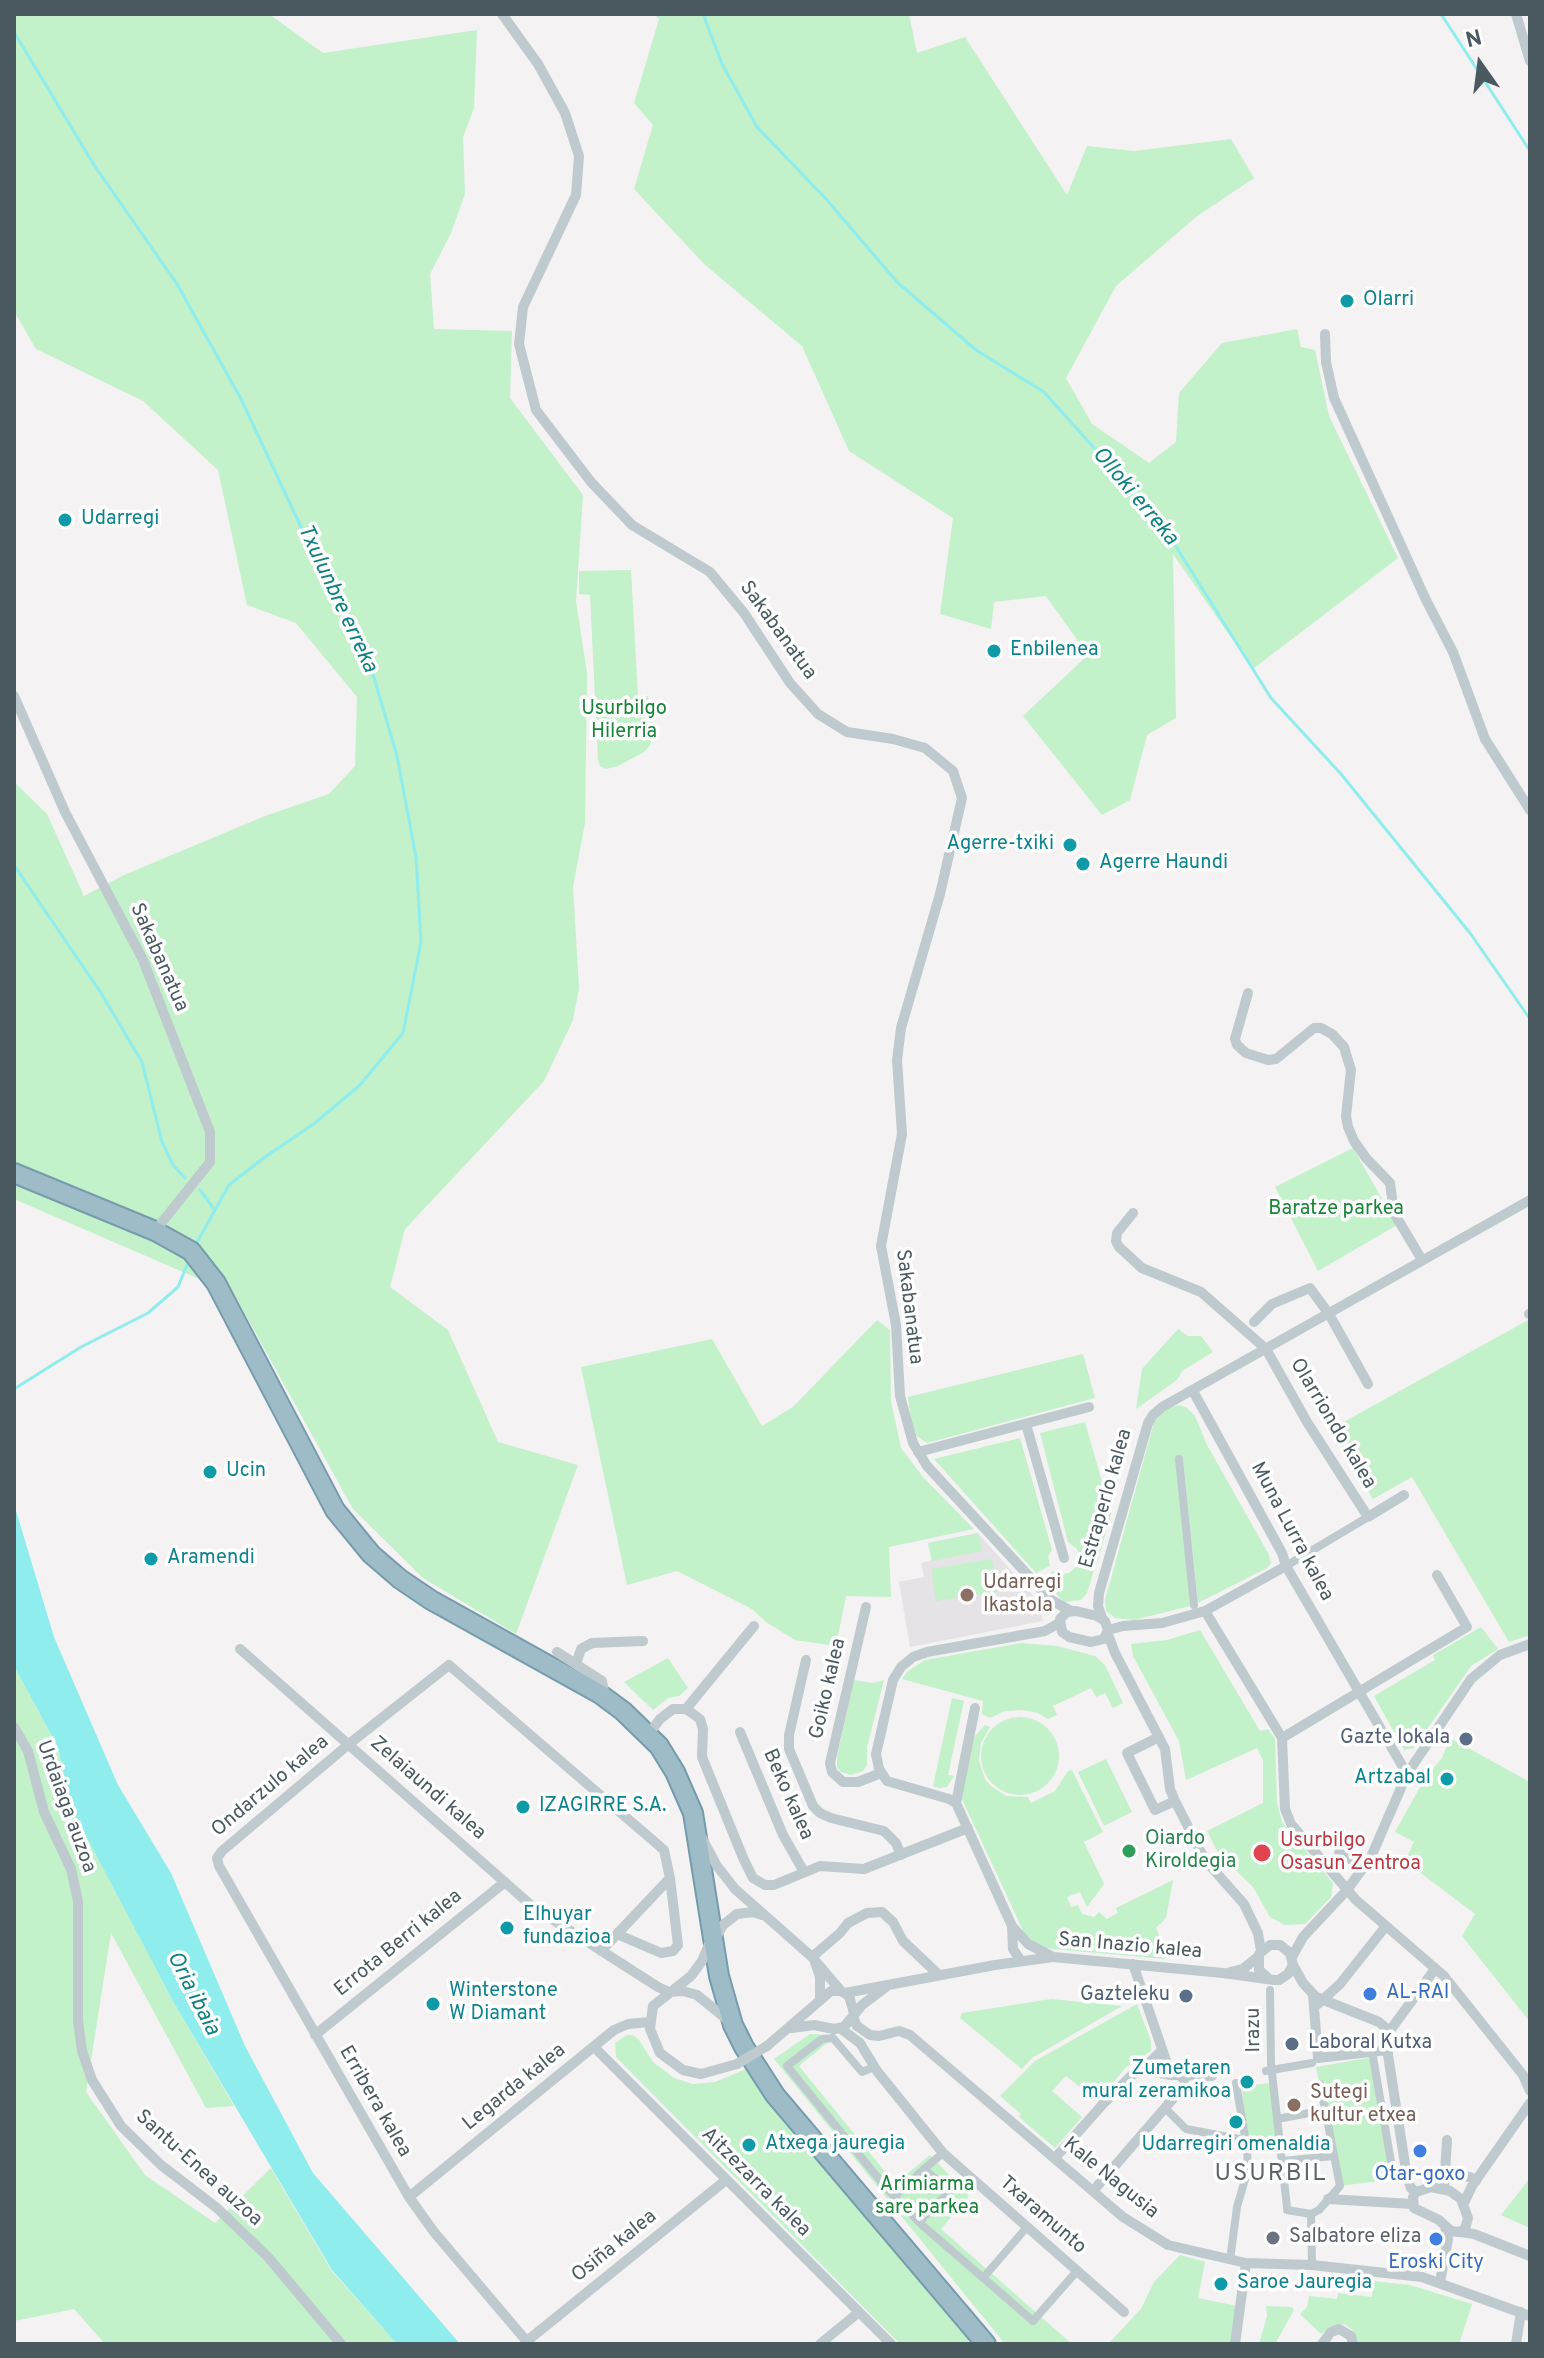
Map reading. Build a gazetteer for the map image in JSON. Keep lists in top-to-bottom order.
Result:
{
  "streets": {
    "street": [
      "Sakabanatua",
      "Olarriondo kalea",
      "Estraperlo kalea",
      "Muna Lurra kalea",
      "Goiko kalea",
      "Ondarzulo kalea",
      "Zelaiaundi kalea",
      "Beko kalea",
      "Urdaiaga auzoa",
      "Errota Berri kalea",
      "San Inazio kalea",
      "Irazu",
      "Legarda kalea",
      "Erribera kalea",
      "Santu-Enea auzoa",
      "Kale Nagusia",
      "Aitzezarra kalea",
      "Txaramunto",
      "Osiña kalea"
    ]
  },
  "crossings": [
    ["Olarriondo kalea", "Estraperlo kalea"],
    ["Olarriondo kalea", "Muna Lurra kalea"],
    ["Estraperlo kalea", "Muna Lurra kalea"],
    ["Ondarzulo kalea", "Zelaiaundi kalea"],
    ["Ondarzulo kalea", "Erribera kalea"],
    ["Zelaiaundi kalea", "Errota Berri kalea"],
    ["Urdaiaga auzoa", "Santu-Enea auzoa"],
    ["Errota Berri kalea", "Erribera kalea"],
    ["San Inazio kalea", "Irazu"],
    ["San Inazio kalea", "Txaramunto"],
    ["Legarda kalea", "Erribera kalea"],
    ["Legarda kalea", "Aitzezarra kalea"],
    ["Erribera kalea", "Osiña kalea"],
    ["Kale Nagusia", "Txaramunto"],
    ["Aitzezarra kalea", "Osiña kalea"]
  ],
  "districts": ["USURBIL"],
  "water": ["Olloki erreka", "Txulunbre erreka", "Oria ibaia"],
  "parks": ["Usurbilgo Hilerria", "Baratze parkea", "Arimiarma sare parkea"],
  "places": [
    "Olarri",
    "Udarregi",
    "Enbilenea",
    "Agerre-txiki",
    "Agerre Haundi",
    "Ucin",
    "Aramendi",
    "Udarregi Ikastola",
    "Gazte lokala",
    "Artzabal",
    "IZAGIRRE S.A.",
    "Oiardo Kiroldegia",
    "Usurbilgo Osasun Zentroa",
    "Elhuyar fundazioa",
    "AL-RAI",
    "Gazteleku",
    "Winterstone W Diamant",
    "Laboral Kutxa",
    "Zumetaren mural zeramikoa",
    "Sutegi kultur etxea",
    "Udarregiri omenaldia",
    "Atxega jauregia",
    "Otar-goxo",
    "Salbatore eliza",
    "Eroski City",
    "Saroe Jauregia"
  ],
  "north": "top"
}
